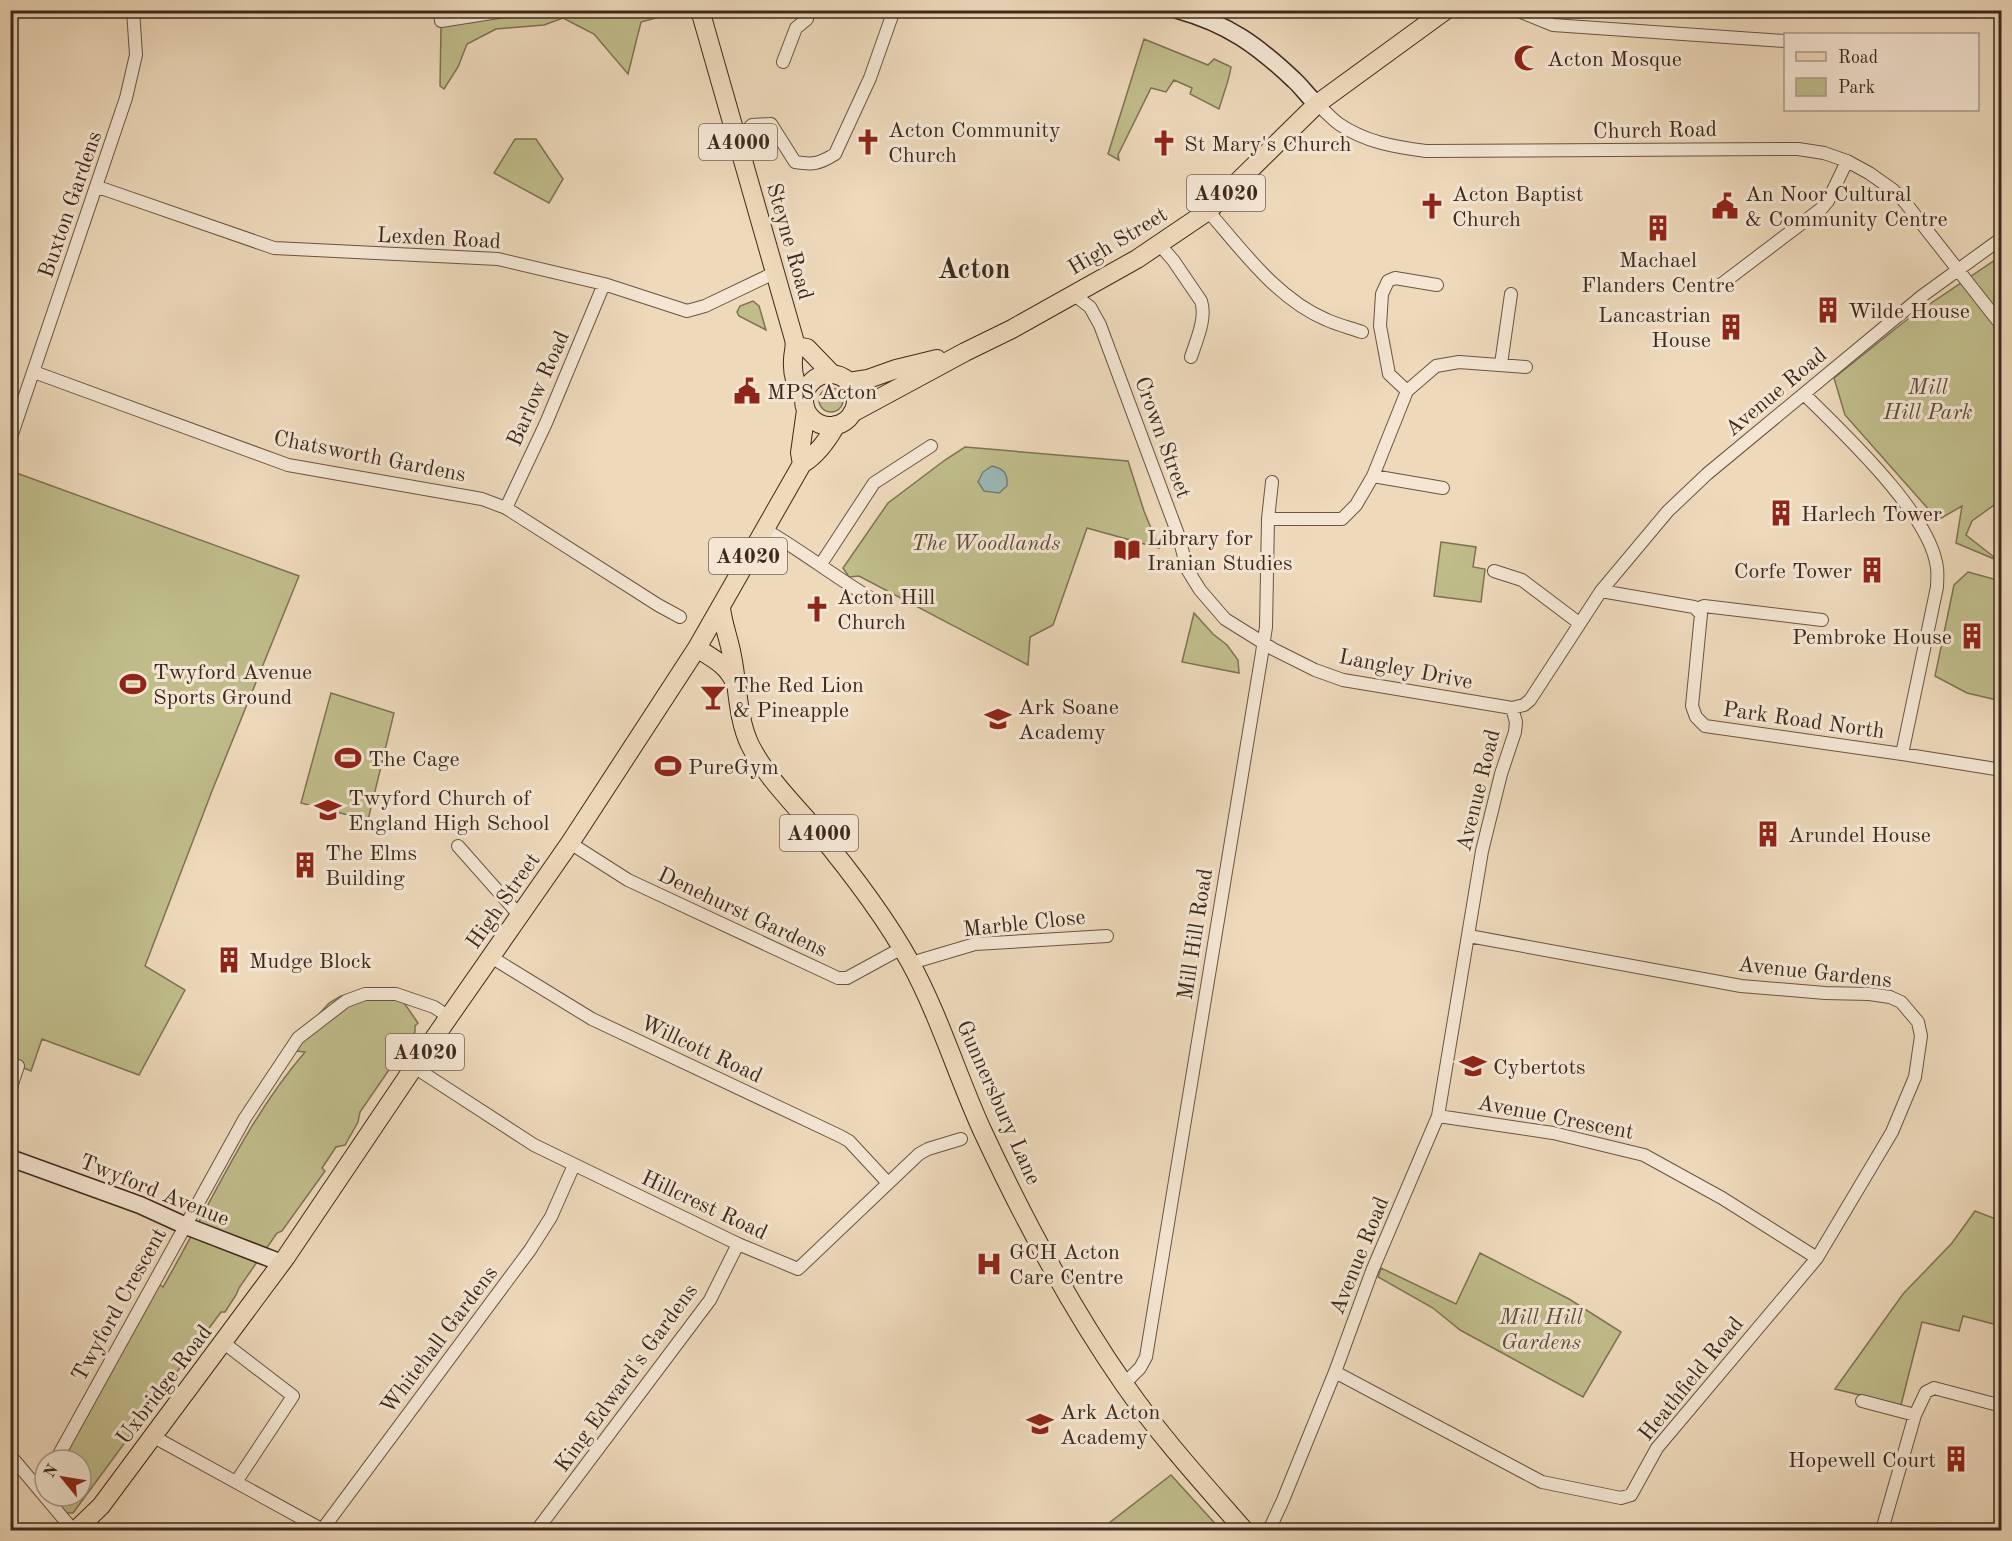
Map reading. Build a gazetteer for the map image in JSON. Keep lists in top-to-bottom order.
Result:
{
  "streets": {
    "main road": [
      "A4000",
      "A4020",
      "High Street",
      "Steyne Road",
      "Gunnersbury Lane",
      "Uxbridge Road"
    ],
    "street": [
      "Church Road",
      "Buxton Gardens",
      "Lexden Road",
      "Barlow Road",
      "Avenue Road",
      "Crown Street",
      "Chatsworth Gardens",
      "Langley Drive",
      "Park Road North",
      "Denehurst Gardens",
      "Marble Close",
      "Mill Hill Road",
      "Avenue Gardens",
      "Willcott Road",
      "Avenue Crescent",
      "Twyford Avenue",
      "Hillcrest Road",
      "Twyford Crescent",
      "Whitehall Gardens",
      "King Edward's Gardens",
      "Heathfield Road"
    ]
  },
  "crossings": [
    ["Church Road", "High Street"],
    ["Church Road", "Avenue Road"],
    ["Buxton Gardens", "Lexden Road"],
    ["Buxton Gardens", "Chatsworth Gardens"],
    ["Lexden Road", "Steyne Road"],
    ["Lexden Road", "Barlow Road"],
    ["High Street", "Steyne Road"],
    ["High Street", "Crown Street"],
    ["High Street", "Denehurst Gardens"],
    ["High Street", "Willcott Road"],
    ["High Street", "Gunnersbury Lane"],
    ["High Street", "Twyford Avenue"],
    ["High Street", "Hillcrest Road"],
    ["High Street", "Twyford Crescent"],
    ["High Street", "Uxbridge Road"],
    ["Barlow Road", "Chatsworth Gardens"],
    ["Avenue Road", "Langley Drive"],
    ["Avenue Road", "Avenue Gardens"],
    ["Avenue Road", "Avenue Crescent"],
    ["Avenue Road", "Heathfield Road"],
    ["Crown Street", "Langley Drive"],
    ["Crown Street", "Mill Hill Road"],
    ["Langley Drive", "Mill Hill Road"],
    ["Denehurst Gardens", "Marble Close"],
    ["Denehurst Gardens", "Gunnersbury Lane"],
    ["Marble Close", "Gunnersbury Lane"],
    ["Mill Hill Road", "Gunnersbury Lane"],
    ["Avenue Gardens", "Heathfield Road"],
    ["Willcott Road", "Hillcrest Road"],
    ["Avenue Crescent", "Heathfield Road"],
    ["Twyford Avenue", "Twyford Crescent"],
    ["Twyford Avenue", "Uxbridge Road"],
    ["Hillcrest Road", "Whitehall Gardens"],
    ["Hillcrest Road", "King Edward's Gardens"]
  ],
  "districts": ["Acton"],
  "parks": ["Mill Hill Park", "The Woodlands", "Mill Hill Gardens"],
  "places": {
    "mosque": ["Acton Mosque"],
    "church": [
      "Acton Community Church",
      "St Mary's Church",
      "Acton Baptist Church",
      "Acton Hill Church"
    ],
    "public building": ["An Noor Cultural & Community Centre", "MPS Acton"],
    "building": [
      "Machael Flanders Centre",
      "Wilde House",
      "Lancastrian House",
      "Harlech Tower",
      "Corfe Tower",
      "Pembroke House",
      "Arundel House",
      "The Elms Building",
      "Mudge Block",
      "Hopewell Court"
    ],
    "library": ["Library for Iranian Studies"],
    "sports": ["Twyford Avenue Sports Ground", "The Cage", "PureGym"],
    "bar": ["The Red Lion & Pineapple"],
    "school or university": [
      "Ark Soane Academy",
      "Twyford Church of England High School",
      "Cybertots",
      "Ark Acton Academy"
    ],
    "hospital": ["GCH Acton Care Centre"]
  },
  "legend": ["Road", "Park"],
  "north": "top left"
}
